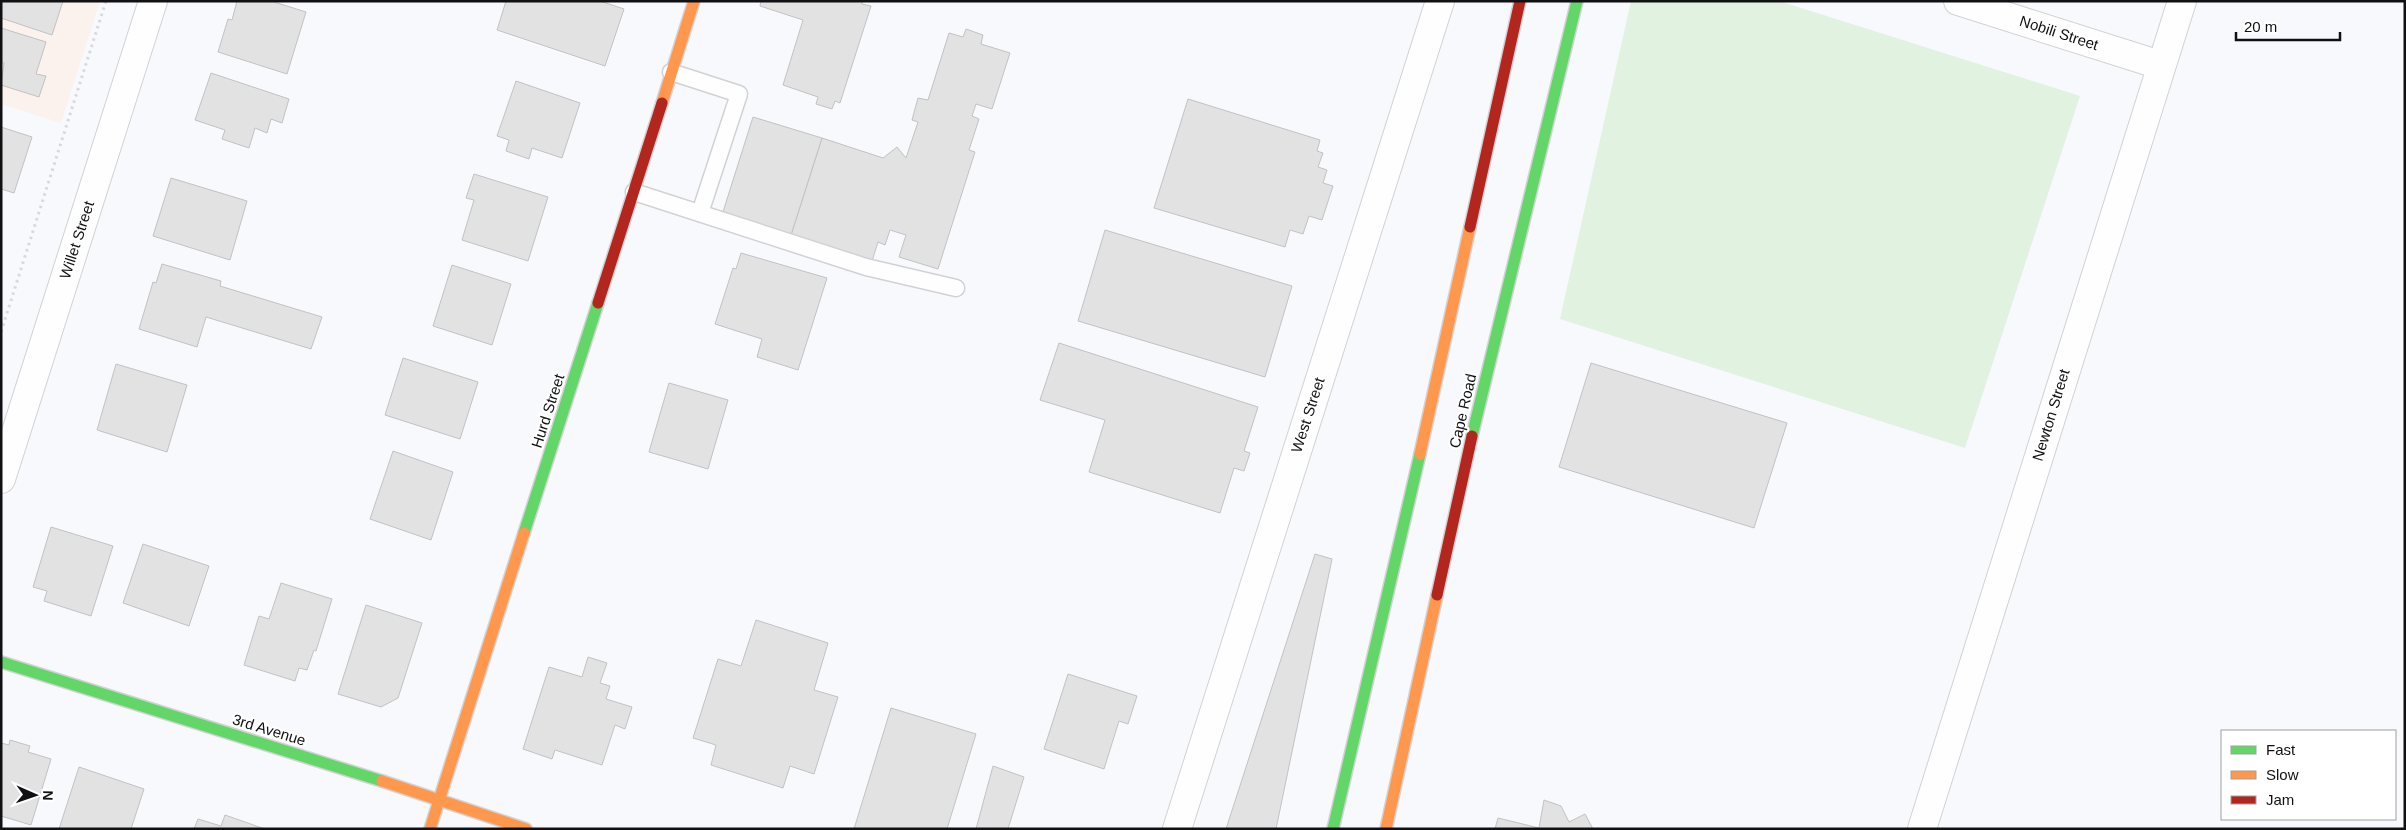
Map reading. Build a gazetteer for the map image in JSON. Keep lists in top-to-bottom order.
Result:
{
  "streets": {
    "main road": ["Hurd Street", "Cape Road", "3rd Avenue"],
    "street": [
      "Nobili Street",
      "Willet Street",
      "West Street",
      "Newton Street"
    ]
  },
  "crossings": [
    ["Nobili Street", "Newton Street"],
    ["Hurd Street", "3rd Avenue"]
  ],
  "legend": ["Fast", "Slow", "Jam"],
  "scale_bar": "20 m",
  "north": "right"
}
